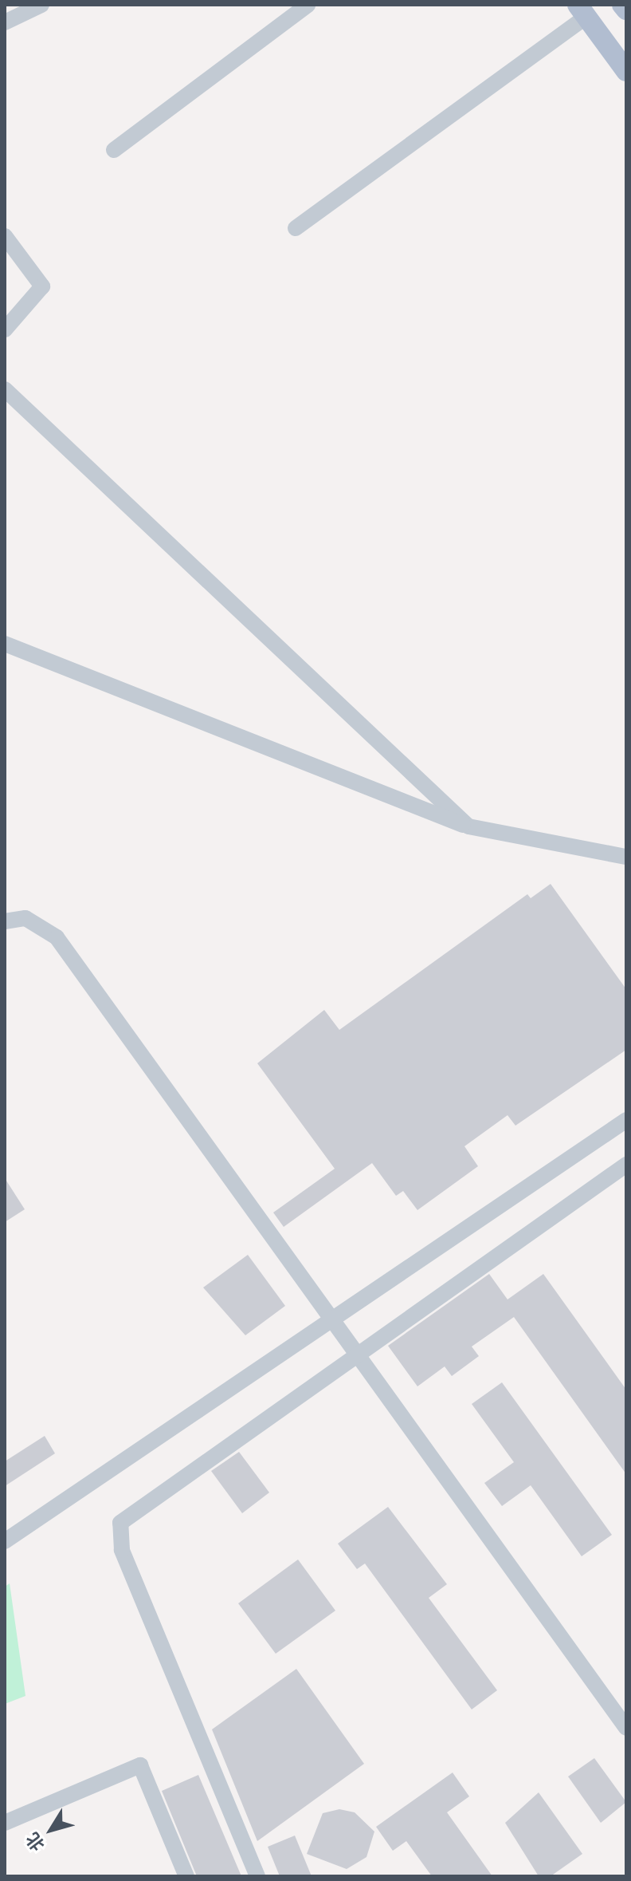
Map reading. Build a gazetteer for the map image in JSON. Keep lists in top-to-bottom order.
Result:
{
  "north": "bottom left"
}
